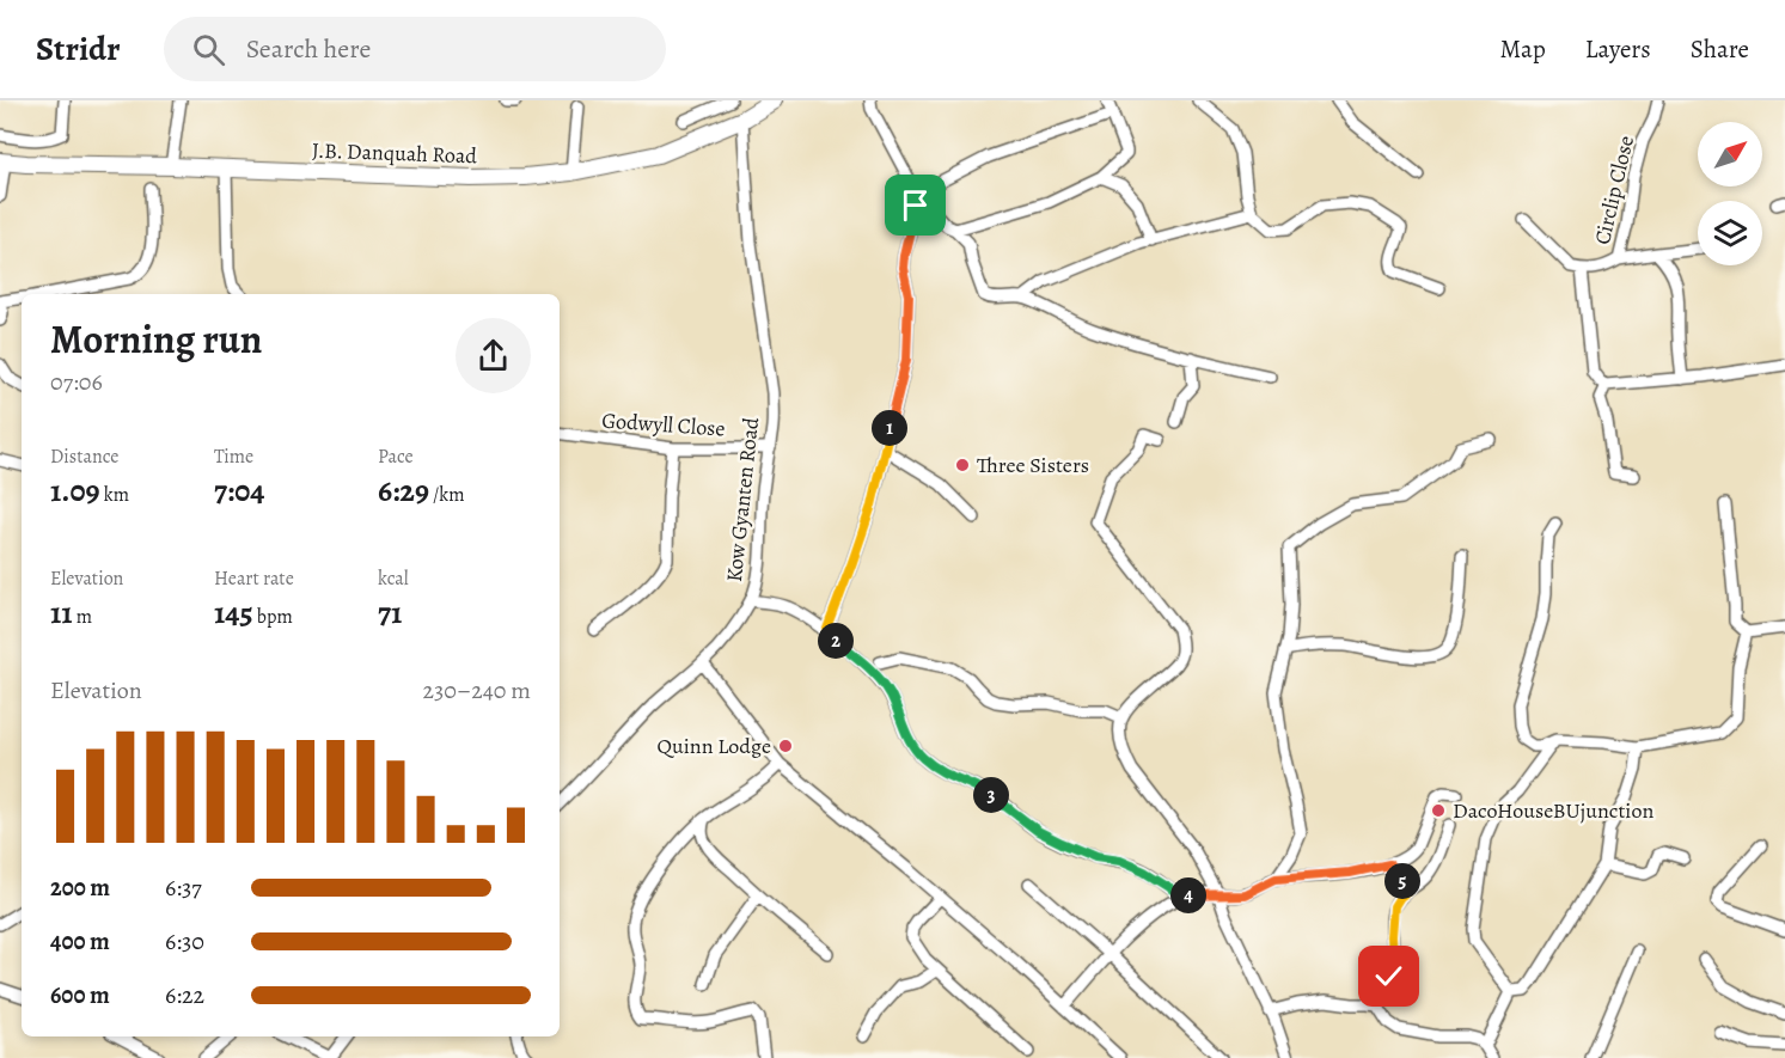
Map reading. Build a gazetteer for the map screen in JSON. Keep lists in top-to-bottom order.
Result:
{
  "streets": {
    "highway": ["J.B. Danquah Road"],
    "street": ["Circlip Close", "Godwyll Close", "Kow Gyanten Road"]
  },
  "crossings": [
    ["J.B. Danquah Road", "Kow Gyanten Road"],
    ["Godwyll Close", "Kow Gyanten Road"]
  ],
  "places": ["Three Sisters", "Quinn Lodge", "DacoHouseBUjunction"],
  "north": "top right",
  "page": {
    "header": "Stridr",
    "search": "Search here",
    "nav": ["Map", "Layers", "Share"],
    "heading": ["Morning run", "07:06"],
    "pins": [
      "1",
      "2",
      "3",
      "5",
      "4"
    ],
    "stats": [
      ["Distance", "1.09 km"],
      ["Time", "7:04"],
      ["Pace", "6:29 /km"],
      ["Elevation", "11 m"],
      ["Heart rate", "145 bpm"],
      ["kcal", "71"]
    ],
    "chart": ["Elevation", "230–240 m"],
    "list": [
      {
        "name": "200 m",
        "note": "6:37"
      },
      {
        "name": "400 m",
        "note": "6:30"
      },
      {
        "name": "600 m",
        "note": "6:22"
      }
    ]
  }
}
